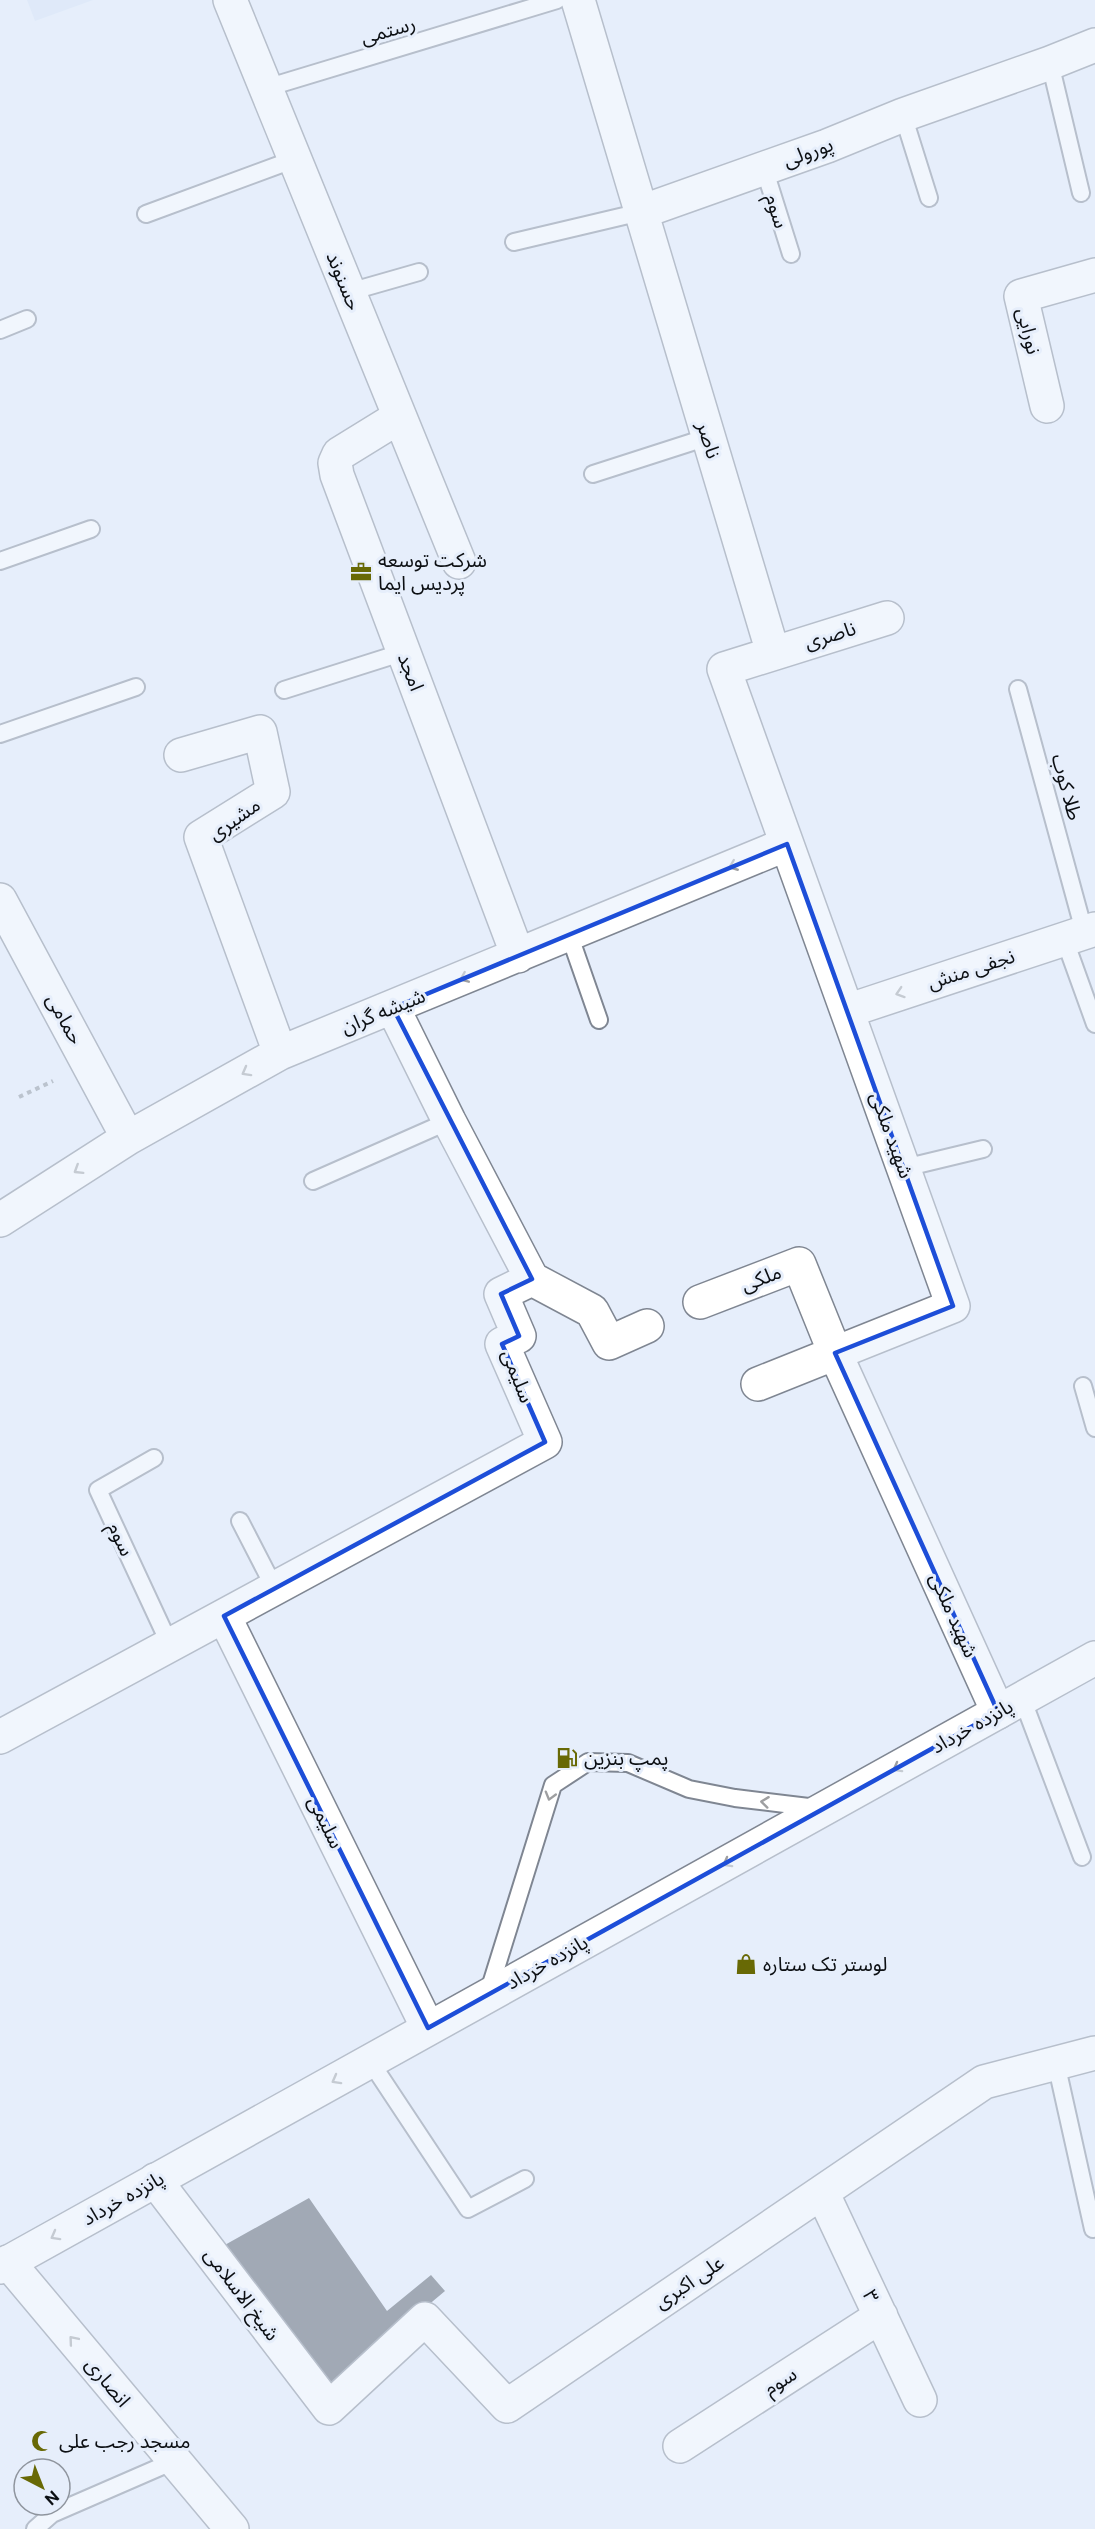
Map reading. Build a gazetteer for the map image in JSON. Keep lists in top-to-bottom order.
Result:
{
  "streets": {
    "street": [
      "پورولی",
      "سوم",
      "حسنوند",
      "نورایی",
      "ناصر",
      "ناصری",
      "امجد",
      "مشیری",
      "نجفی منش",
      "شیشه گران",
      "حمامی",
      "شهید ملکی",
      "ملکی",
      "سلیمی",
      "پانزده خرداد",
      "علی اکبری",
      "شیخ الاسلامی",
      "۳",
      "انصاری"
    ],
    "lane": ["رستمی", "طلا کوب"]
  },
  "crossings": [
    ["رستمی", "حسنوند"],
    ["پورولی", "سوم"],
    ["پورولی", "ناصر"],
    ["سوم", "سلیمی"],
    ["سوم", "۳"],
    ["حسنوند", "امجد"],
    ["ناصر", "ناصری"],
    ["امجد", "شیشه گران"],
    ["طلا کوب", "نجفی منش"],
    ["مشیری", "شیشه گران"],
    ["نجفی منش", "شهید ملکی"],
    ["شیشه گران", "حمامی"],
    ["شیشه گران", "شهید ملکی"],
    ["شهید ملکی", "ملکی"],
    ["شهید ملکی", "پانزده خرداد"],
    ["سلیمی", "پانزده خرداد"],
    ["پانزده خرداد", "شیخ الاسلامی"],
    ["پانزده خرداد", "انصاری"],
    ["علی اکبری", "شیخ الاسلامی"],
    ["علی اکبری", "۳"]
  ],
  "one_way": [
    "نجفی منش",
    "شیشه گران",
    "پانزده خرداد",
    "انصاری"
  ],
  "places": {
    "office": ["شرکت توسعه پردیس ایما"],
    "fuel station": ["پمپ بنزین"],
    "shop": ["لوستر تک ستاره"],
    "mosque": ["مسجد رجب علی"]
  },
  "north": "bottom right"
}
